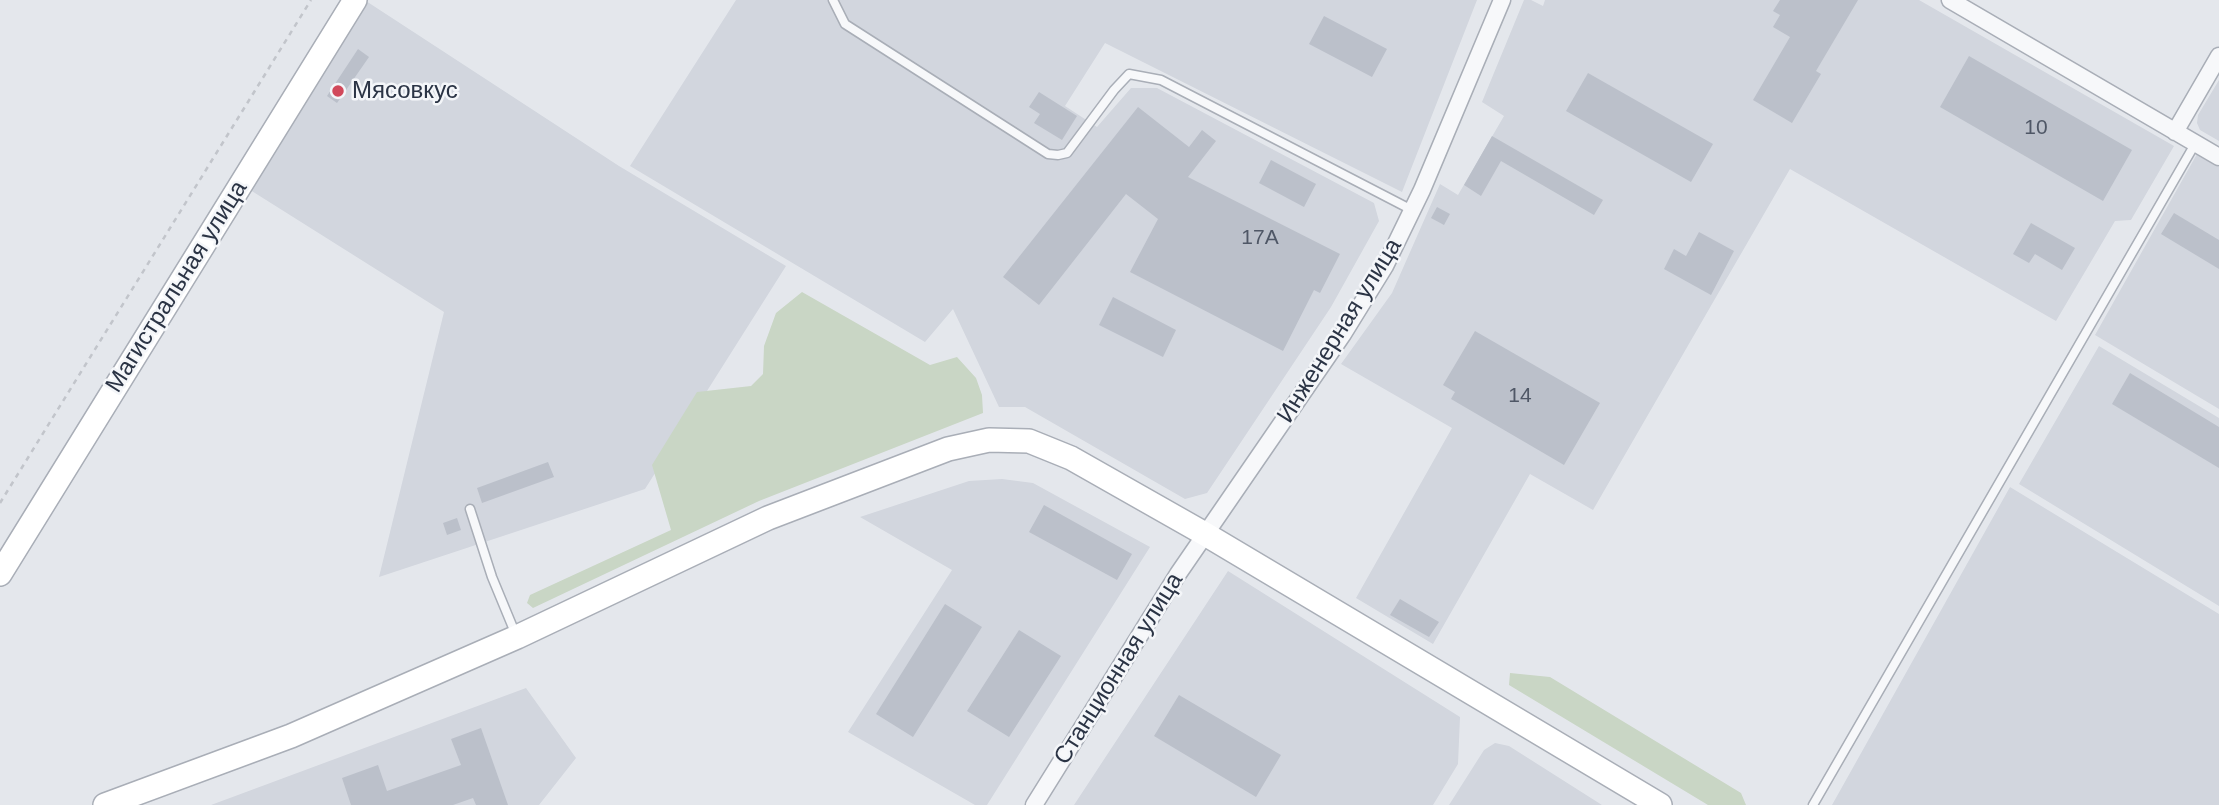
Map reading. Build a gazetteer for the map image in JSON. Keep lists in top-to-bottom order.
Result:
{
  "streets": {
    "street": ["Магистральная улица", "Инженерная улица", "Станционная улица"]
  },
  "crossings": [
    ["Инженерная улица", "Станционная улица"]
  ],
  "places": ["Мясовкус"],
  "house_numbers": ["10", "17А", "14"]
}
